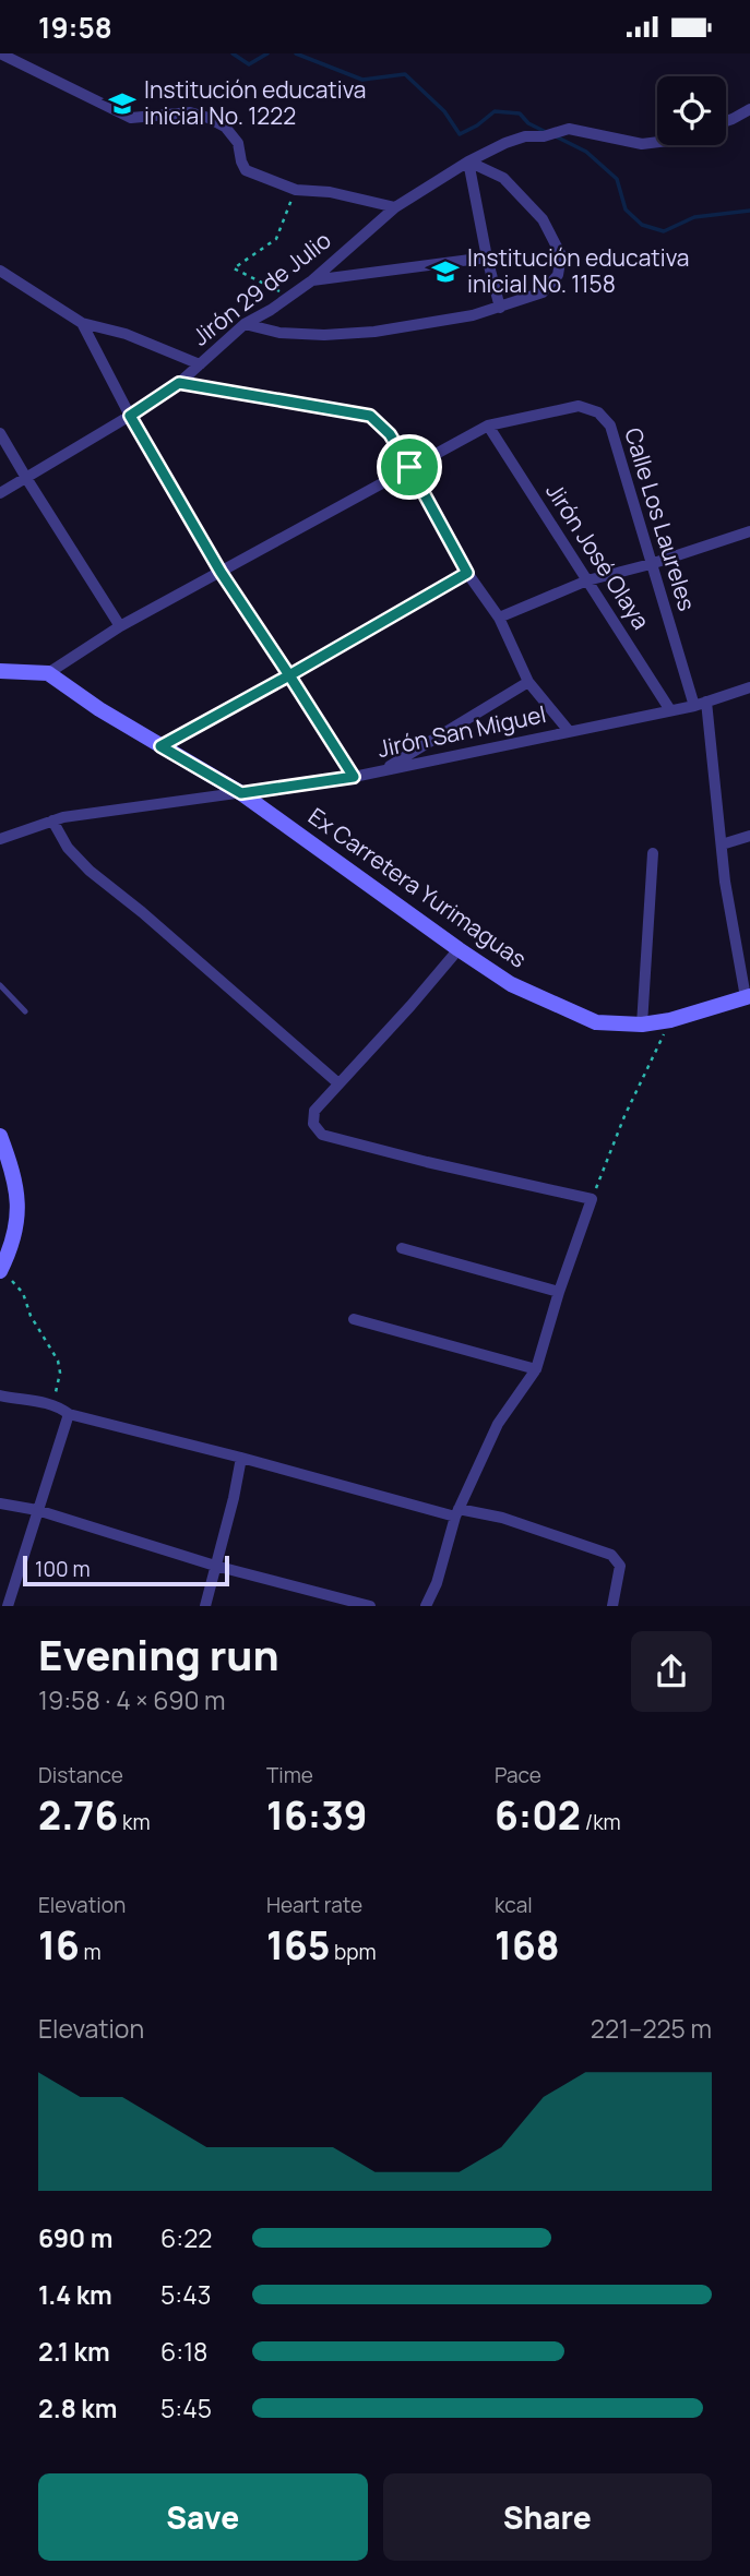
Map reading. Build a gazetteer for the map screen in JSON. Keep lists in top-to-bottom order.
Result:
{
  "streets": {
    "street": [
      "Jirón 29 de Julio",
      "Calle Los Laureles",
      "Jirón José Olaya",
      "Jirón San Miguel",
      "Ex Carretera Yurimaguas"
    ]
  },
  "crossings": [
    ["Calle Los Laureles", "Jirón José Olaya"],
    ["Calle Los Laureles", "Jirón San Miguel"],
    ["Calle Los Laureles", "Ex Carretera Yurimaguas"],
    ["Jirón José Olaya", "Jirón San Miguel"],
    ["Jirón San Miguel", "Ex Carretera Yurimaguas"]
  ],
  "places": {
    "school or university": ["Institución educativa inicial No. 1222", "Institución educativa inicial No. 1158"]
  },
  "scale_bar": "100 m",
  "page": {
    "status": "19:58",
    "scale": "100 m",
    "heading": ["Evening run", "19:58 · 4 × 690 m"],
    "stats": [
      ["Distance", "2.76 km"],
      ["Time", "16:39"],
      ["Pace", "6:02 /km"],
      ["Elevation", "16 m"],
      ["Heart rate", "165 bpm"],
      ["kcal", "168"]
    ],
    "chart": ["Elevation", "221–225 m"],
    "list": [
      {
        "name": "690 m",
        "note": "6:22"
      },
      {
        "name": "1.4 km",
        "note": "5:43"
      },
      {
        "name": "2.1 km",
        "note": "6:18"
      },
      {
        "name": "2.8 km",
        "note": "5:45"
      }
    ],
    "buttons": ["Save", "Share"]
  }
}
